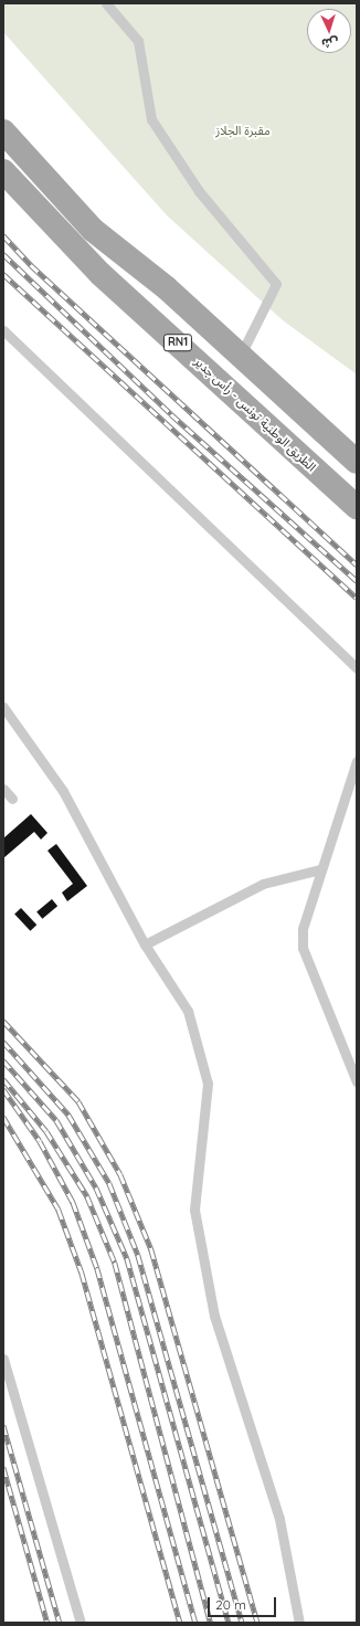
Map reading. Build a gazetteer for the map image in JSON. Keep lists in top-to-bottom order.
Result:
{
  "streets": {
    "main road": ["RN1", "الطريق الوطنية تونس - رأس جدير"]
  },
  "parks": ["مقبرة الجلاز"],
  "scale_bar": "20 m",
  "north": "bottom"
}
